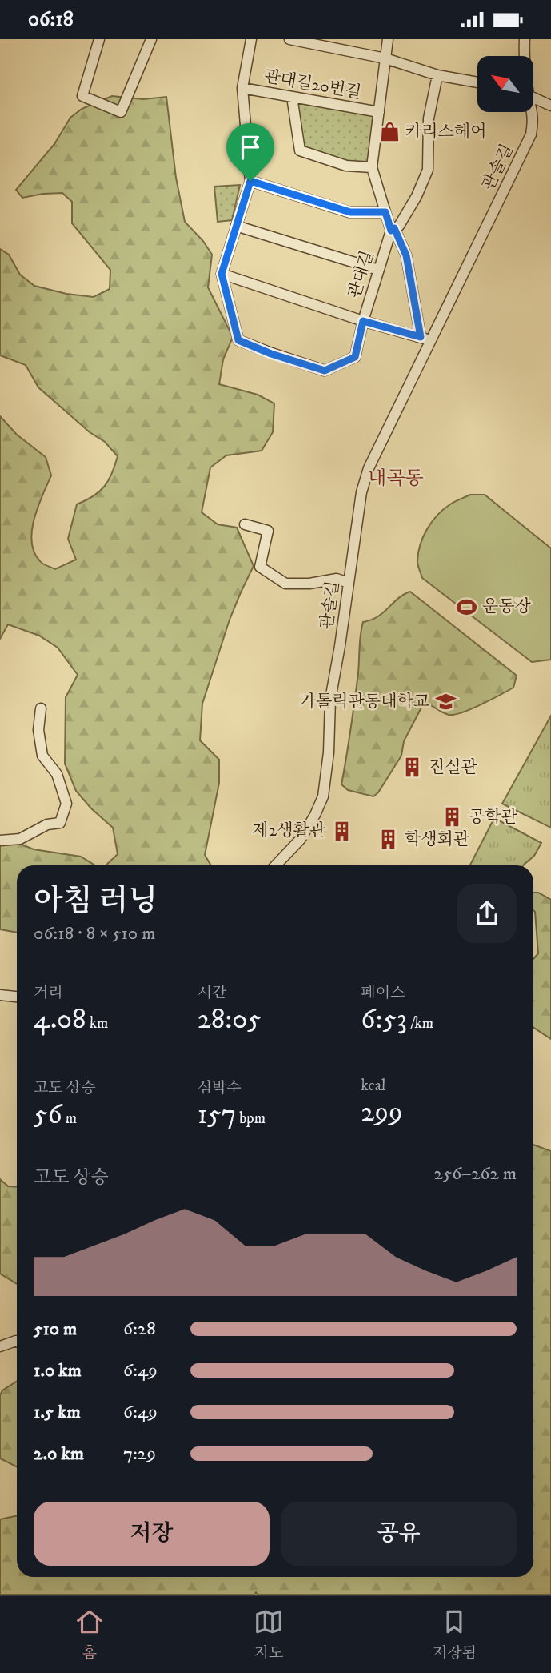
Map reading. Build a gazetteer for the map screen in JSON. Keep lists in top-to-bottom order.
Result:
{
  "streets": {
    "street": ["관대길20번길", "관솔길", "관대길"]
  },
  "districts": ["내곡동"],
  "places": {
    "shop": ["카리스헤어"],
    "sports": ["운동장"],
    "school or university": ["가톨릭관동대학교"],
    "building": [
      "진실관",
      "공학관",
      "제2생활관",
      "학생회관"
    ]
  },
  "north": "top left",
  "page": {
    "status": "06:18",
    "heading": ["아침 러닝", "06:18 · 8 × 510 m"],
    "stats": [
      ["거리", "4.08 km"],
      ["시간", "28:05"],
      ["페이스", "6:53 /km"],
      ["고도 상승", "56 m"],
      ["심박수", "157 bpm"],
      ["kcal", "299"]
    ],
    "chart": ["고도 상승", "256–262 m"],
    "list": [
      {
        "name": "510 m",
        "note": "6:28"
      },
      {
        "name": "1.0 km",
        "note": "6:49"
      },
      {
        "name": "1.5 km",
        "note": "6:49"
      },
      {
        "name": "2.0 km",
        "note": "7:29"
      }
    ],
    "buttons": ["저장", "공유"],
    "tabs": ["홈", "지도", "저장됨"]
  }
}
